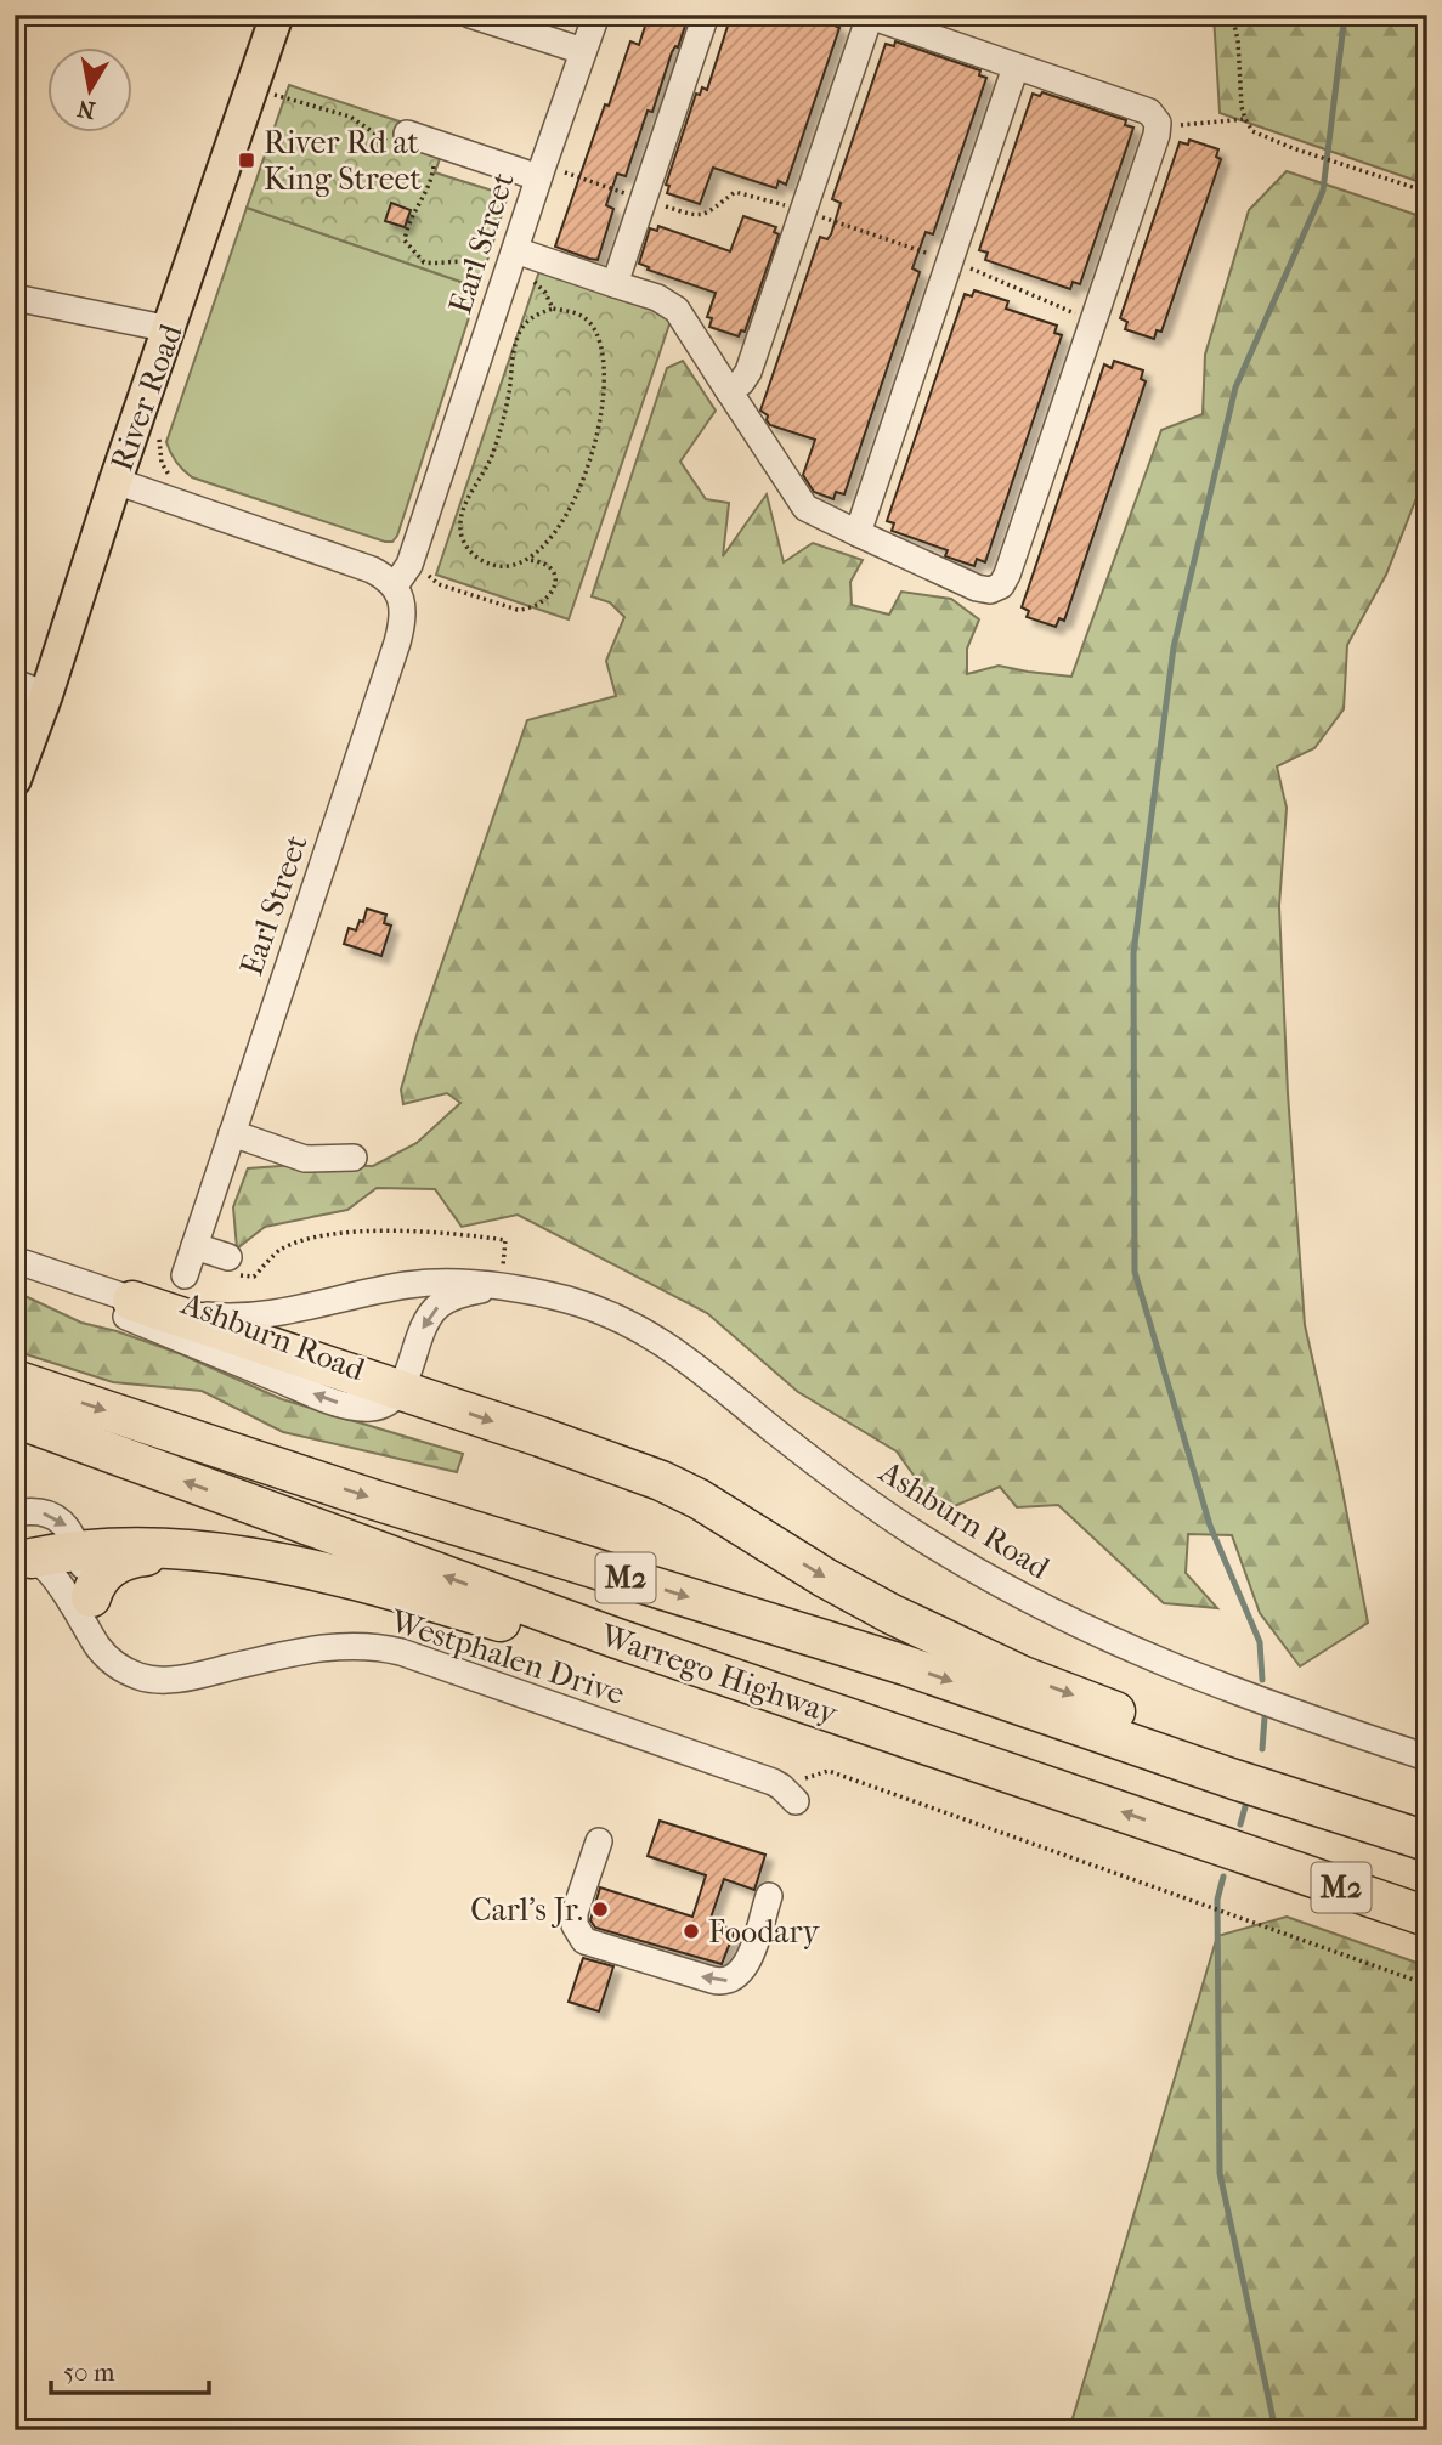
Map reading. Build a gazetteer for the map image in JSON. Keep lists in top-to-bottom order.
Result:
{
  "streets": {
    "highway": ["M2", "Warrego Highway"],
    "main road": ["River Road"],
    "street": ["Earl Street", "Ashburn Road", "Westphalen Drive"]
  },
  "places": {
    "transit": ["River Rd at King Street"],
    "other": ["Carl's Jr.", "Foodary"]
  },
  "scale_bar": "50 m",
  "north": "bottom"
}
